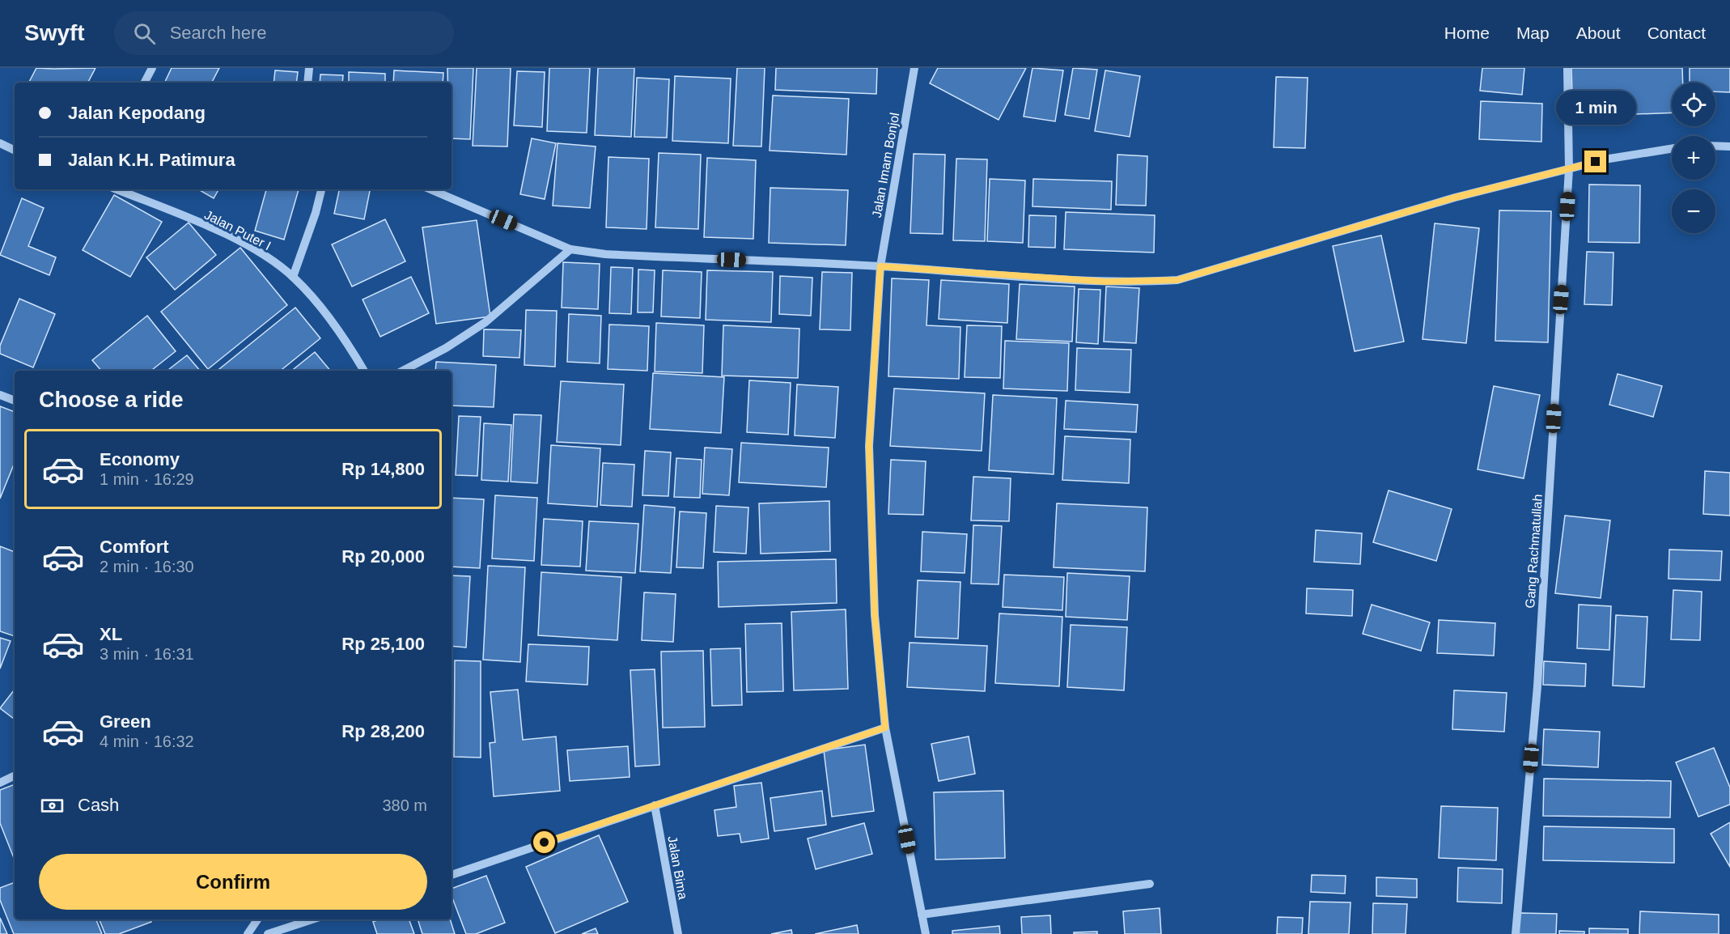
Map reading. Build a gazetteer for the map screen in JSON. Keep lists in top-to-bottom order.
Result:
{
  "streets": {
    "street": [
      "Jalan Imam Bonjol",
      "Jalan Puter I",
      "Gang Rachmatullah",
      "Jalan Bima"
    ]
  },
  "page": {
    "header": "Swyft",
    "search": "Search here",
    "nav": [
      "Home",
      "Map",
      "About",
      "Contact"
    ],
    "map_buttons": ["+", "−"],
    "banner": ["Jalan Kepodang", "Jalan K.H. Patimura"],
    "bubble": "1 min",
    "heading": "Choose a ride",
    "list": [
      {
        "name": "Economy",
        "note": "1 min · 16:29",
        "value": "Rp 14,800"
      },
      {
        "name": "Comfort",
        "note": "2 min · 16:30",
        "value": "Rp 20,000"
      },
      {
        "name": "XL",
        "note": "3 min · 16:31",
        "value": "Rp 25,100"
      },
      {
        "name": "Green",
        "note": "4 min · 16:32",
        "value": "Rp 28,200"
      }
    ],
    "pay": ["Cash", "380 m"],
    "buttons": "Confirm"
  }
}
